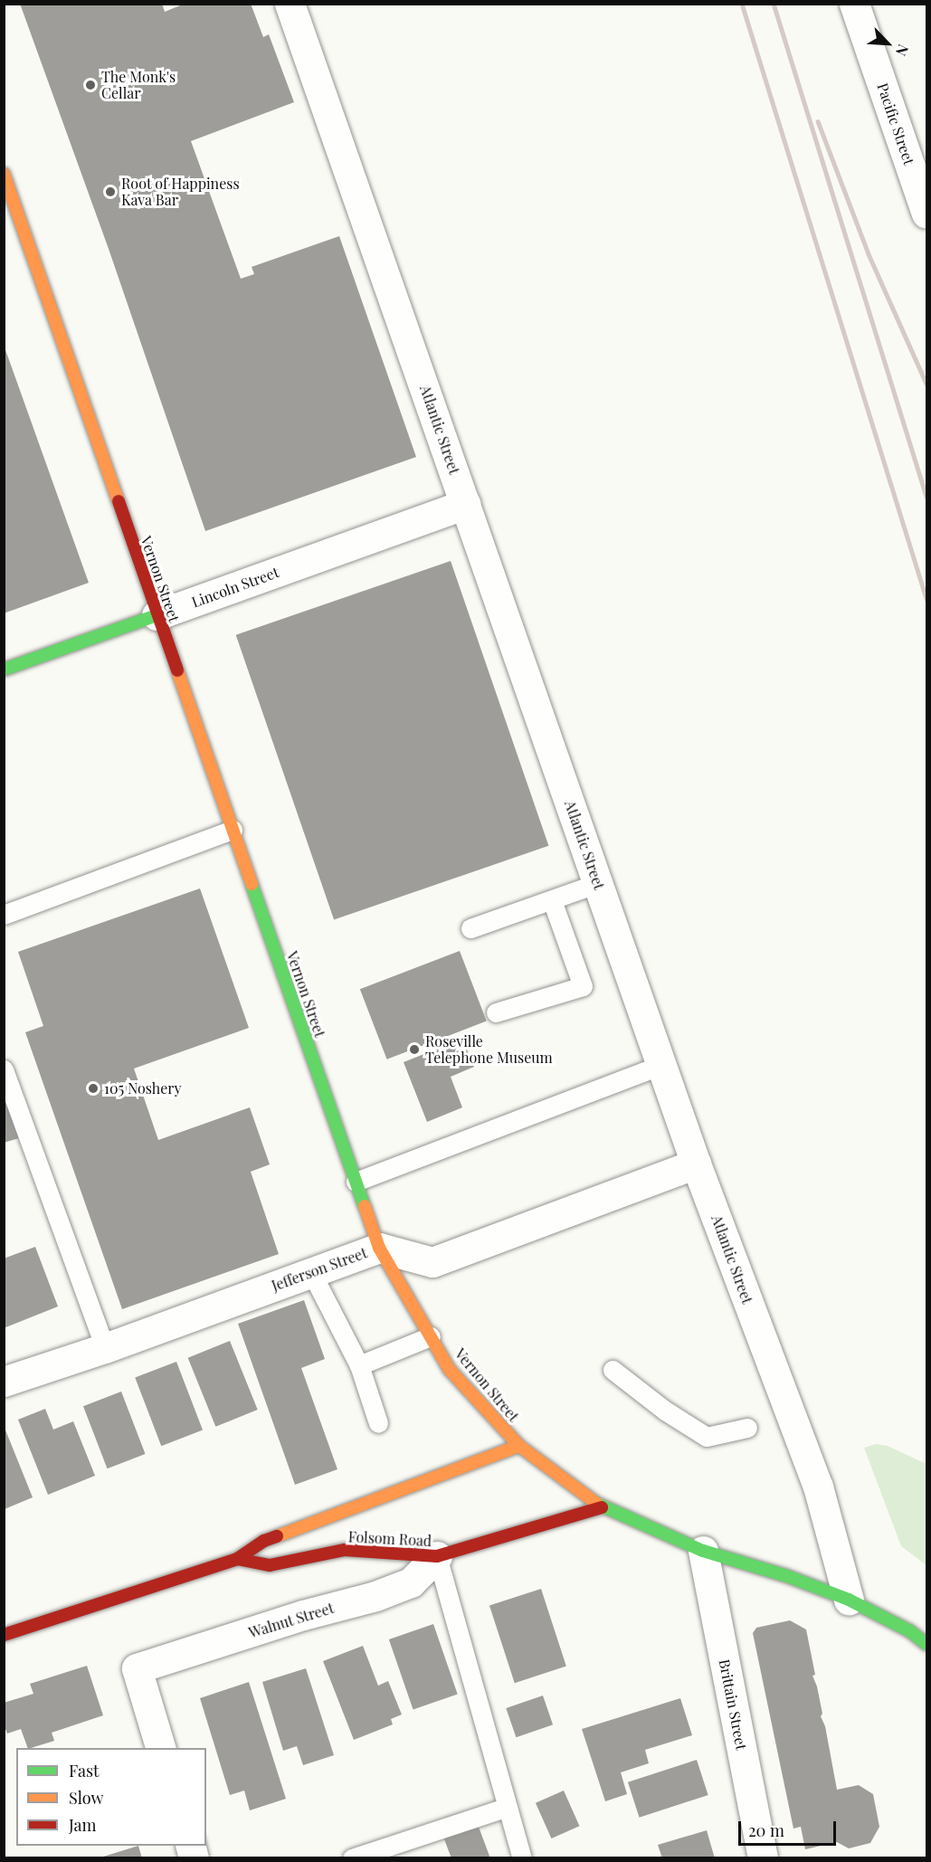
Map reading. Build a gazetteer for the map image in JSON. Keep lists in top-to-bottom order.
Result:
{
  "streets": {
    "main road": ["Vernon Street", "Lincoln Street", "Folsom Road"],
    "street": [
      "Pacific Street",
      "Atlantic Street",
      "Jefferson Street",
      "Walnut Street",
      "Brittain Street"
    ]
  },
  "crossings": [
    ["Atlantic Street", "Vernon Street"],
    ["Atlantic Street", "Lincoln Street"],
    ["Atlantic Street", "Jefferson Street"],
    ["Vernon Street", "Lincoln Street"],
    ["Vernon Street", "Jefferson Street"],
    ["Vernon Street", "Folsom Road"],
    ["Vernon Street", "Brittain Street"],
    ["Folsom Road", "Walnut Street"]
  ],
  "places": [
    "The Monk's Cellar",
    "Root of Happiness Kava Bar",
    "Roseville Telephone Museum",
    "105 Noshery"
  ],
  "legend": ["Fast", "Slow", "Jam"],
  "scale_bar": "20 m",
  "north": "bottom right"
}
